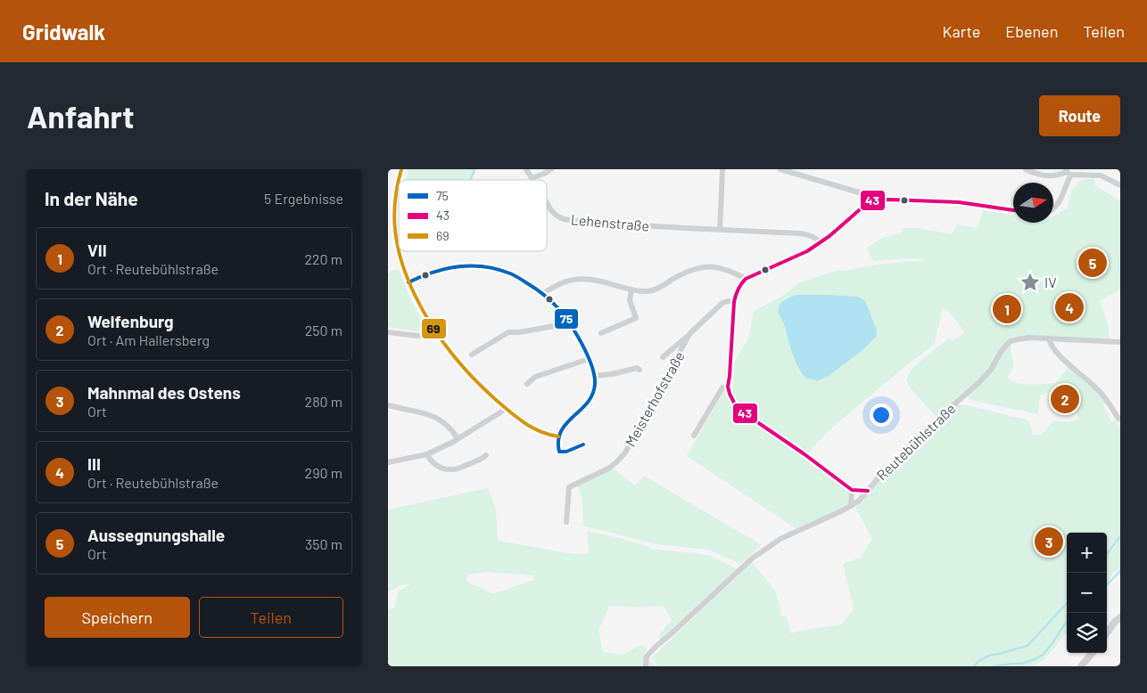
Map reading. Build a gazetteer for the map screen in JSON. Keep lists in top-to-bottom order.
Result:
{
  "streets": {
    "street": ["Lehenstraße", "Meisterhofstraße", "Reutebühlstraße"]
  },
  "places": {
    "place": ["IV"]
  },
  "lines": ["transit line 69", "transit line 43", "transit line 75"],
  "legend": ["75", "43", "69"],
  "north": "right",
  "page": {
    "header": "Gridwalk",
    "nav": ["Karte", "Ebenen", "Teilen"],
    "buttons": [
      "Route",
      ["Speichern", "Teilen"]
    ],
    "title": "Anfahrt",
    "heading": ["In der Nähe", "5 Ergebnisse"],
    "list": [
      {
        "mark": "1",
        "name": "VII",
        "note": "Ort · Reutebühlstraße",
        "value": "220 m"
      },
      {
        "mark": "2",
        "name": "Welfenburg",
        "note": "Ort · Am Hallersberg",
        "value": "250 m"
      },
      {
        "mark": "3",
        "name": "Mahnmal des Ostens",
        "note": "Ort",
        "value": "280 m"
      },
      {
        "mark": "4",
        "name": "III",
        "note": "Ort · Reutebühlstraße",
        "value": "290 m"
      },
      {
        "mark": "5",
        "name": "Aussegnungshalle",
        "note": "Ort",
        "value": "350 m"
      }
    ],
    "pins": [
      "5",
      "4",
      "1",
      "2",
      "3"
    ],
    "map_buttons": ["+", "−"]
  }
}
